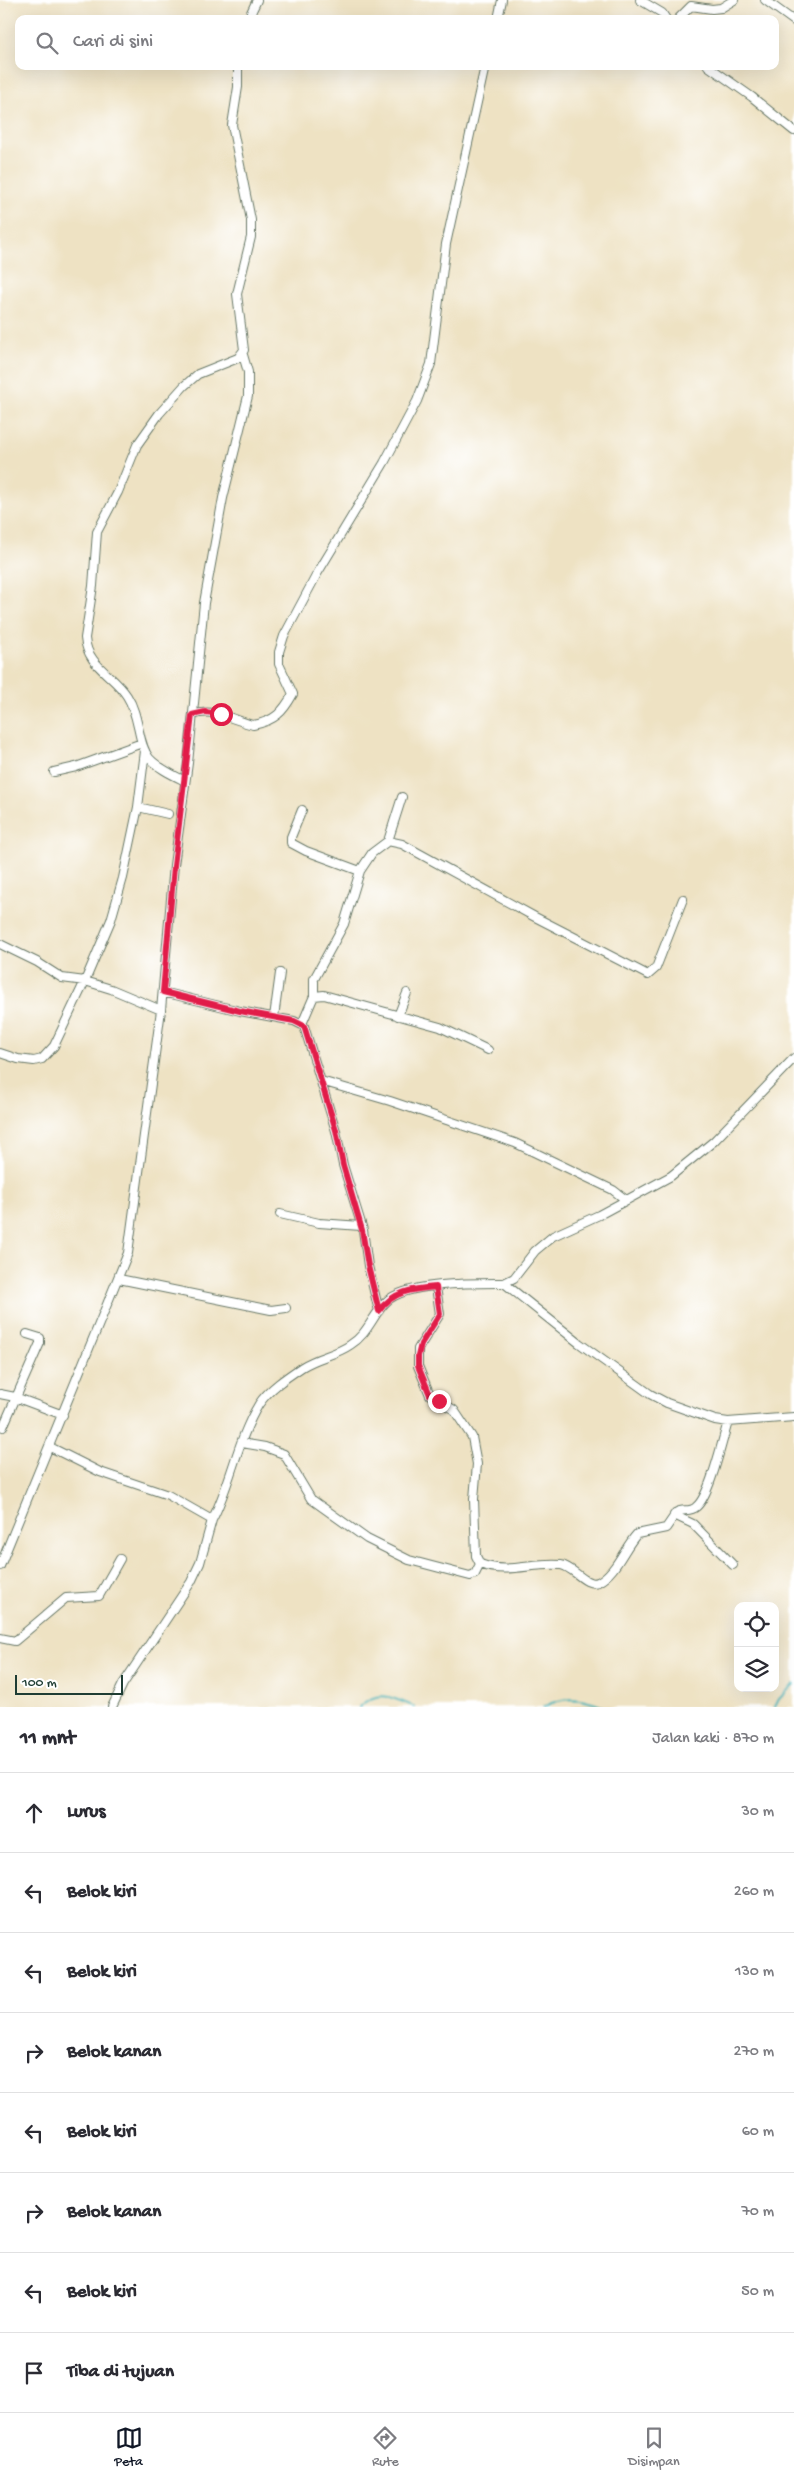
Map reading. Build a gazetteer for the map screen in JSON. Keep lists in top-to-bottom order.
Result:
{
  "scale_bar": "100 m",
  "page": {
    "search": "Cari di sini",
    "scale": "100 m",
    "heading": ["11 mnt", "Jalan kaki · 870 m"],
    "list": [
      ["Lurus", "30 m"],
      ["Belok kiri", "260 m"],
      ["Belok kiri", "130 m"],
      ["Belok kanan", "270 m"],
      ["Belok kiri", "60 m"],
      ["Belok kanan", "70 m"],
      ["Belok kiri", "50 m"],
      "Tiba di tujuan"
    ],
    "nav": ["Peta", "Rute", "Disimpan"]
  }
}
